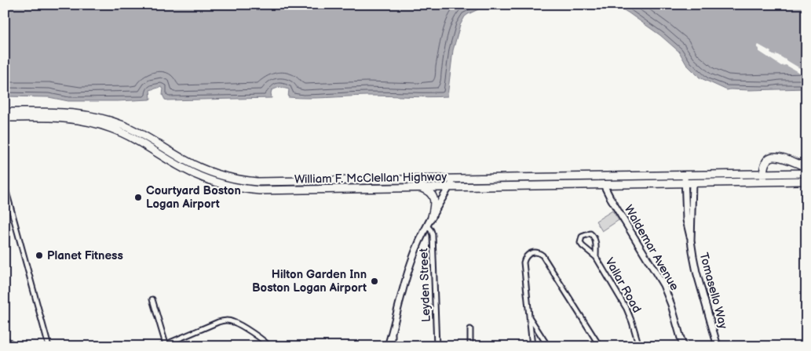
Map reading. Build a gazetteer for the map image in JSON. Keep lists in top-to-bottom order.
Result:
{
  "streets": {
    "highway": ["William F. McClellan Highway"],
    "street": [
      "Waldemar Avenue",
      "Leyden Street",
      "Vallar Road",
      "Tomasello Way"
    ]
  },
  "crossings": [
    ["William F. McClellan Highway", "Waldemar Avenue"],
    ["William F. McClellan Highway", "Tomasello Way"]
  ],
  "places": ["Courtyard Boston Logan Airport", "Planet Fitness", "Hilton Garden Inn Boston Logan Airport"]
}
